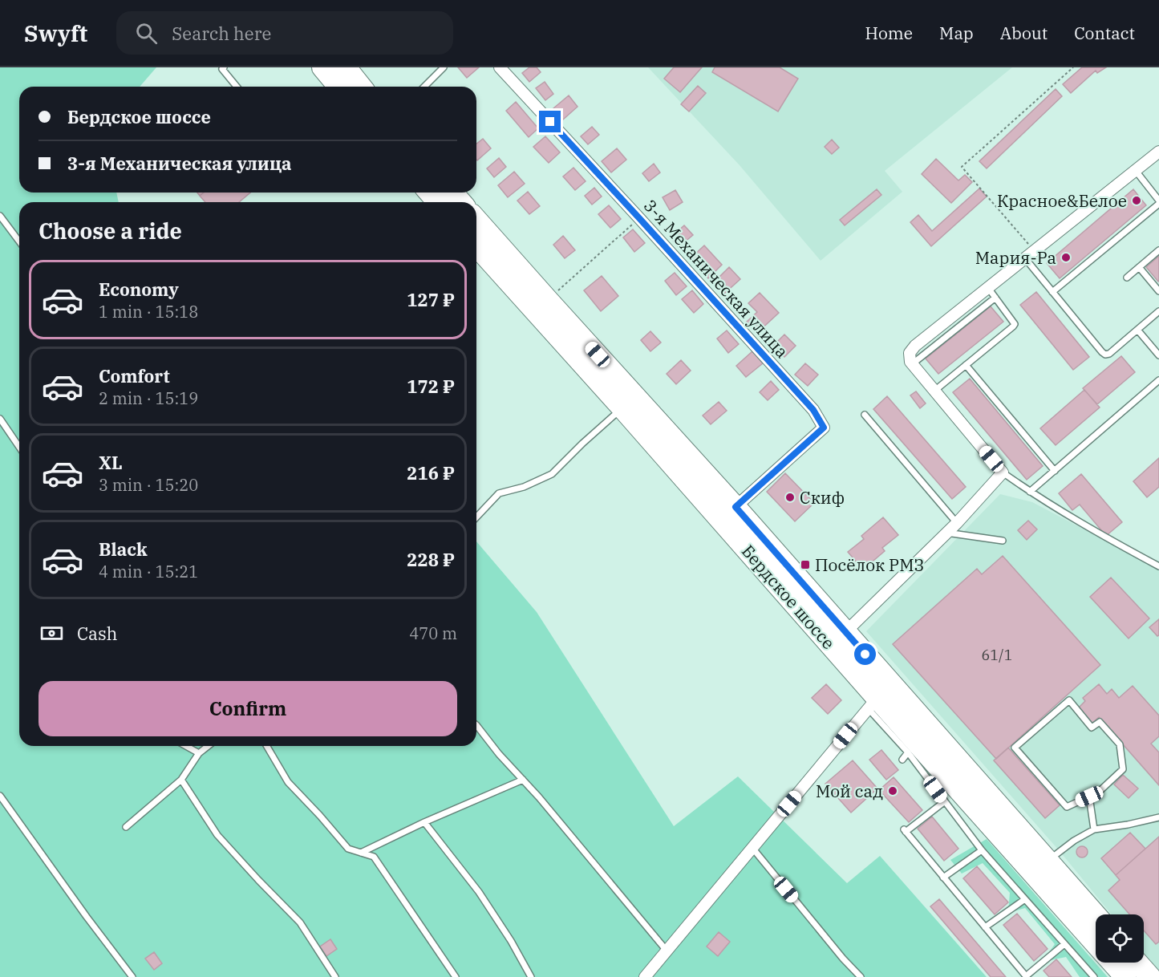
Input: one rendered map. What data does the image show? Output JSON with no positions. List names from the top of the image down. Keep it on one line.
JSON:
{"streets":{"highway":["Бердское шоссе"],"street":["3-я Механическая улица"]},"crossings":[["3-я Механическая улица","Бердское шоссе"]],"places":{"other":["Красное&Белое","Мария-Ра","Скиф","Мой сад"],"transit":["Посёлок РМЗ"]},"house_numbers":["61/1"],"page":{"header":"Swyft","search":"Search here","nav":["Home","Map","About","Contact"],"banner":["Бердское шоссе","3-я Механическая улица"],"heading":"Choose a ride","list":[{"name":"Economy","note":"1 min · 15:18","value":"127 ₽"},{"name":"Comfort","note":"2 min · 15:19","value":"172 ₽"},{"name":"XL","note":"3 min · 15:20","value":"216 ₽"},{"name":"Black","note":"4 min · 15:21","value":"228 ₽"}],"pay":["Cash","470 m"],"buttons":"Confirm"}}
